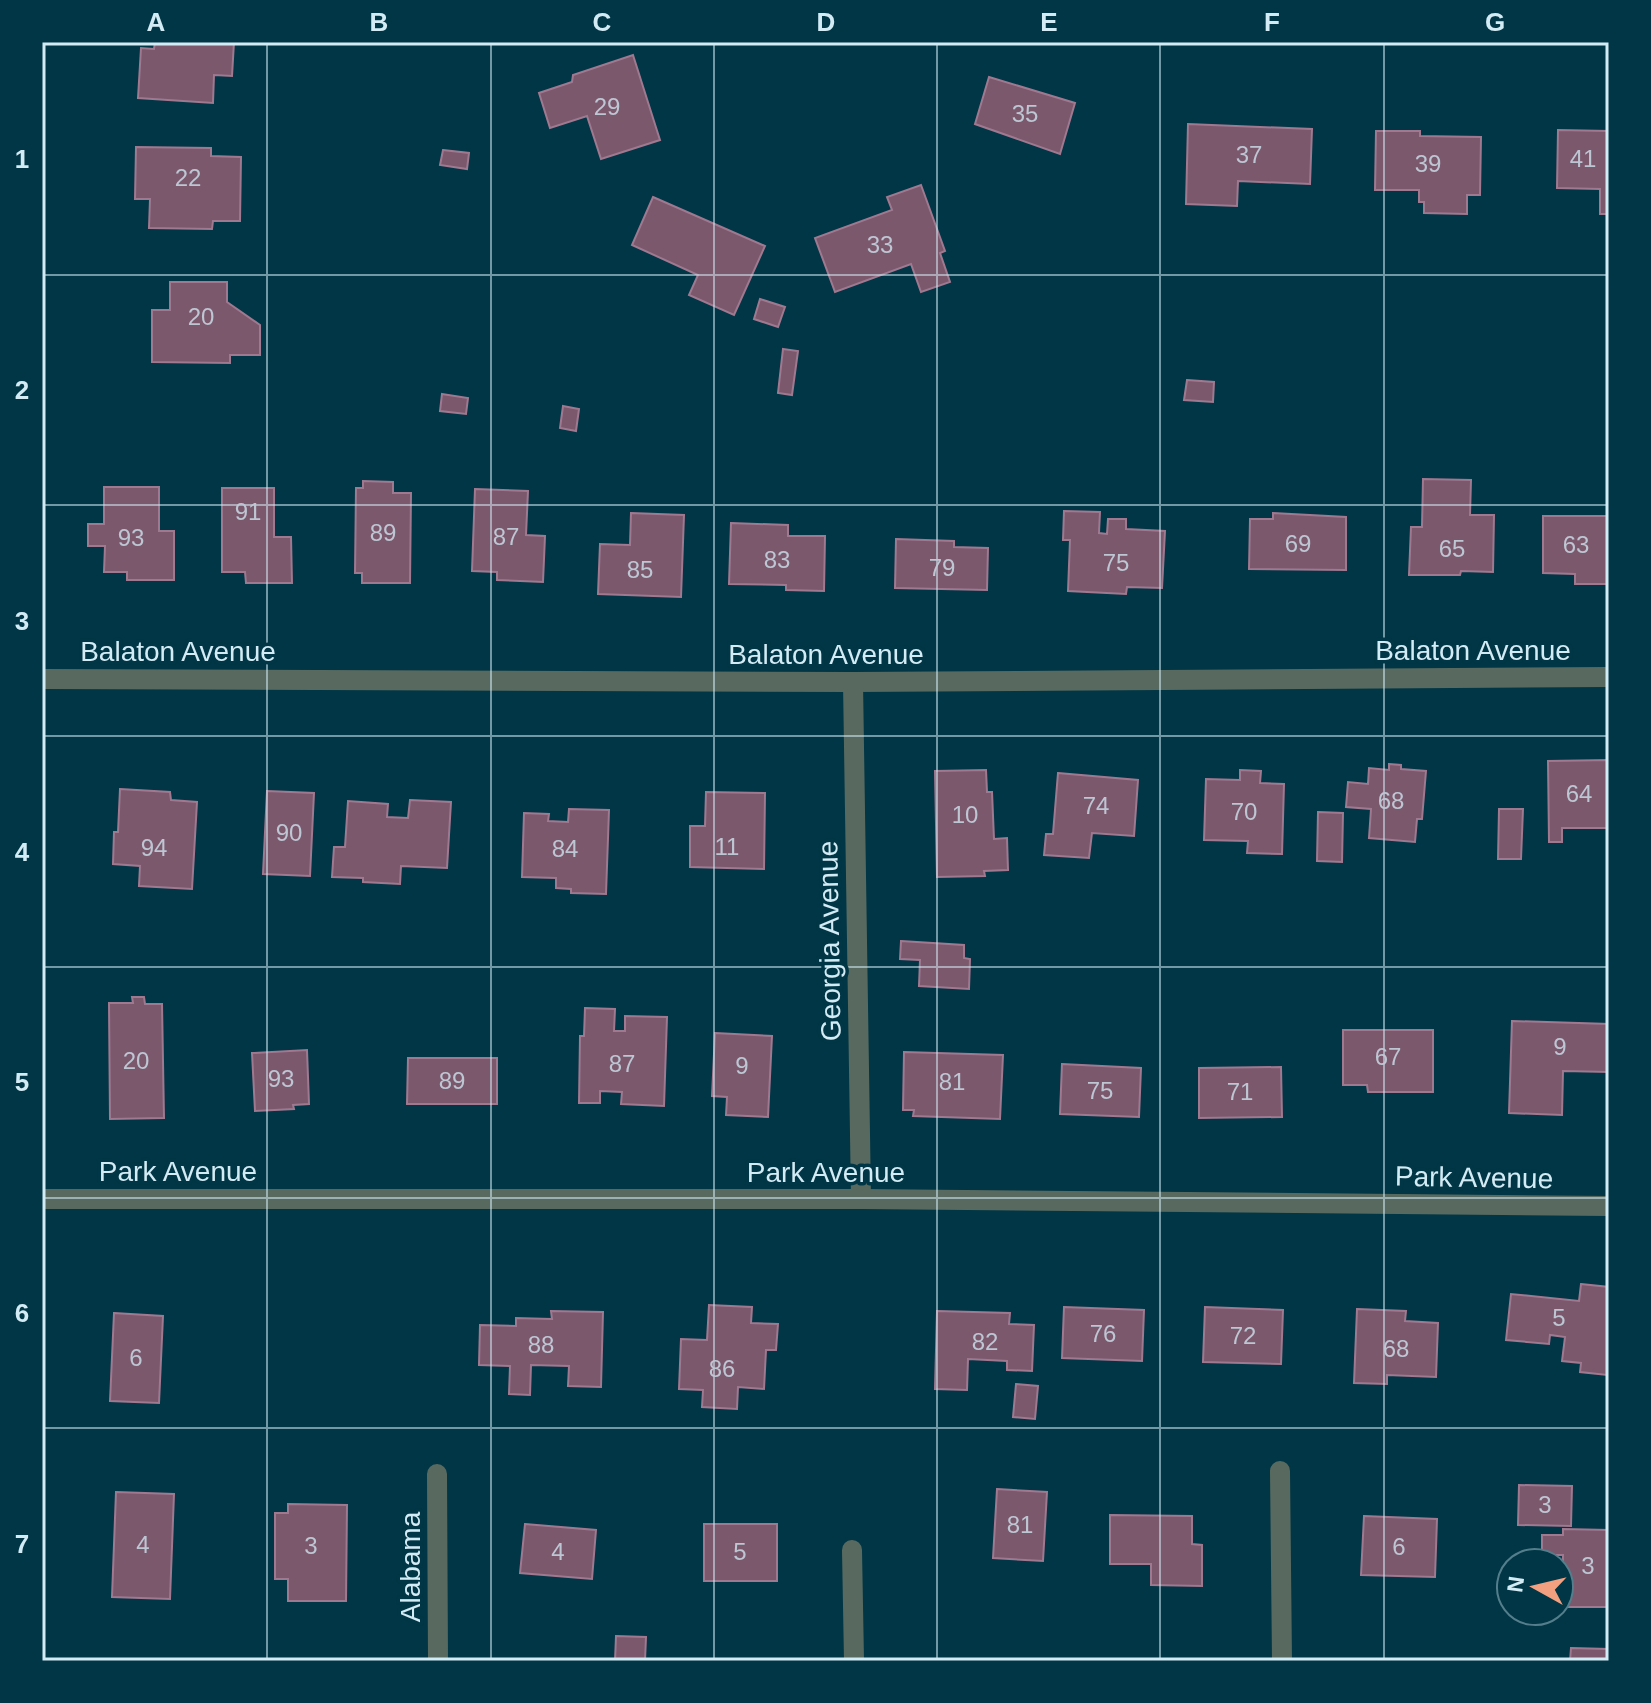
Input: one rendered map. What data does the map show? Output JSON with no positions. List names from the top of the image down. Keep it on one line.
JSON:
{"streets":{"street":["Balaton Avenue","Georgia Avenue","Park Avenue","Alabama"]},"crossings":[["Balaton Avenue","Georgia Avenue"],["Georgia Avenue","Park Avenue"]],"house_numbers":["29","35","37","41","39","22","33","20","91","89","87","93","69","63","65","83","75","79","85","64","68","74","70","10","90","11","94","84","9","67","20","87","9","93","89","81","75","71","5","76","72","82","88","68","6","86","3","81","4","3","6","4","5","3"],"north":"left","grid":{"columns":["A","B","C","D","E","F","G"],"rows":["1","2","3","4","5","6","7"]}}
